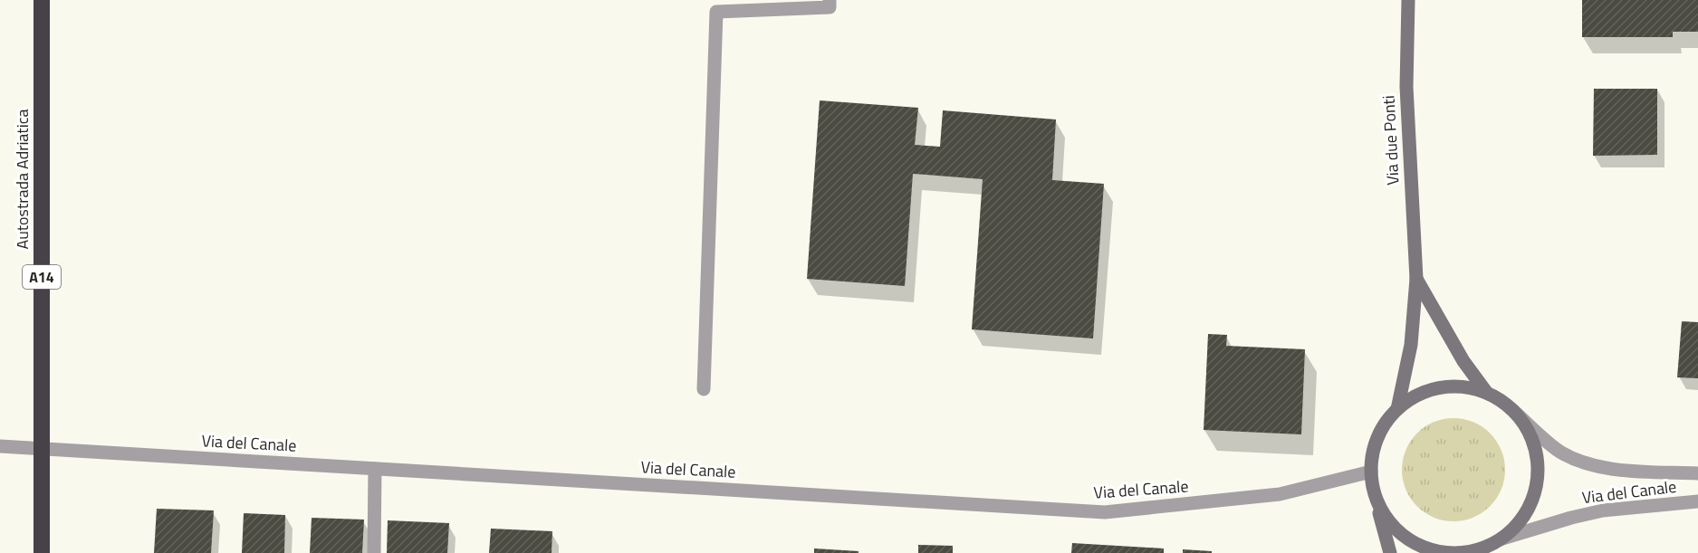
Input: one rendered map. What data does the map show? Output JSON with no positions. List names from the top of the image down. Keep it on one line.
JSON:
{"streets":{"highway":["Autostrada Adriatica","A14"],"street":["Via due Ponti","Via del Canale"]},"crossings":[["Via due Ponti","Via del Canale"]]}
